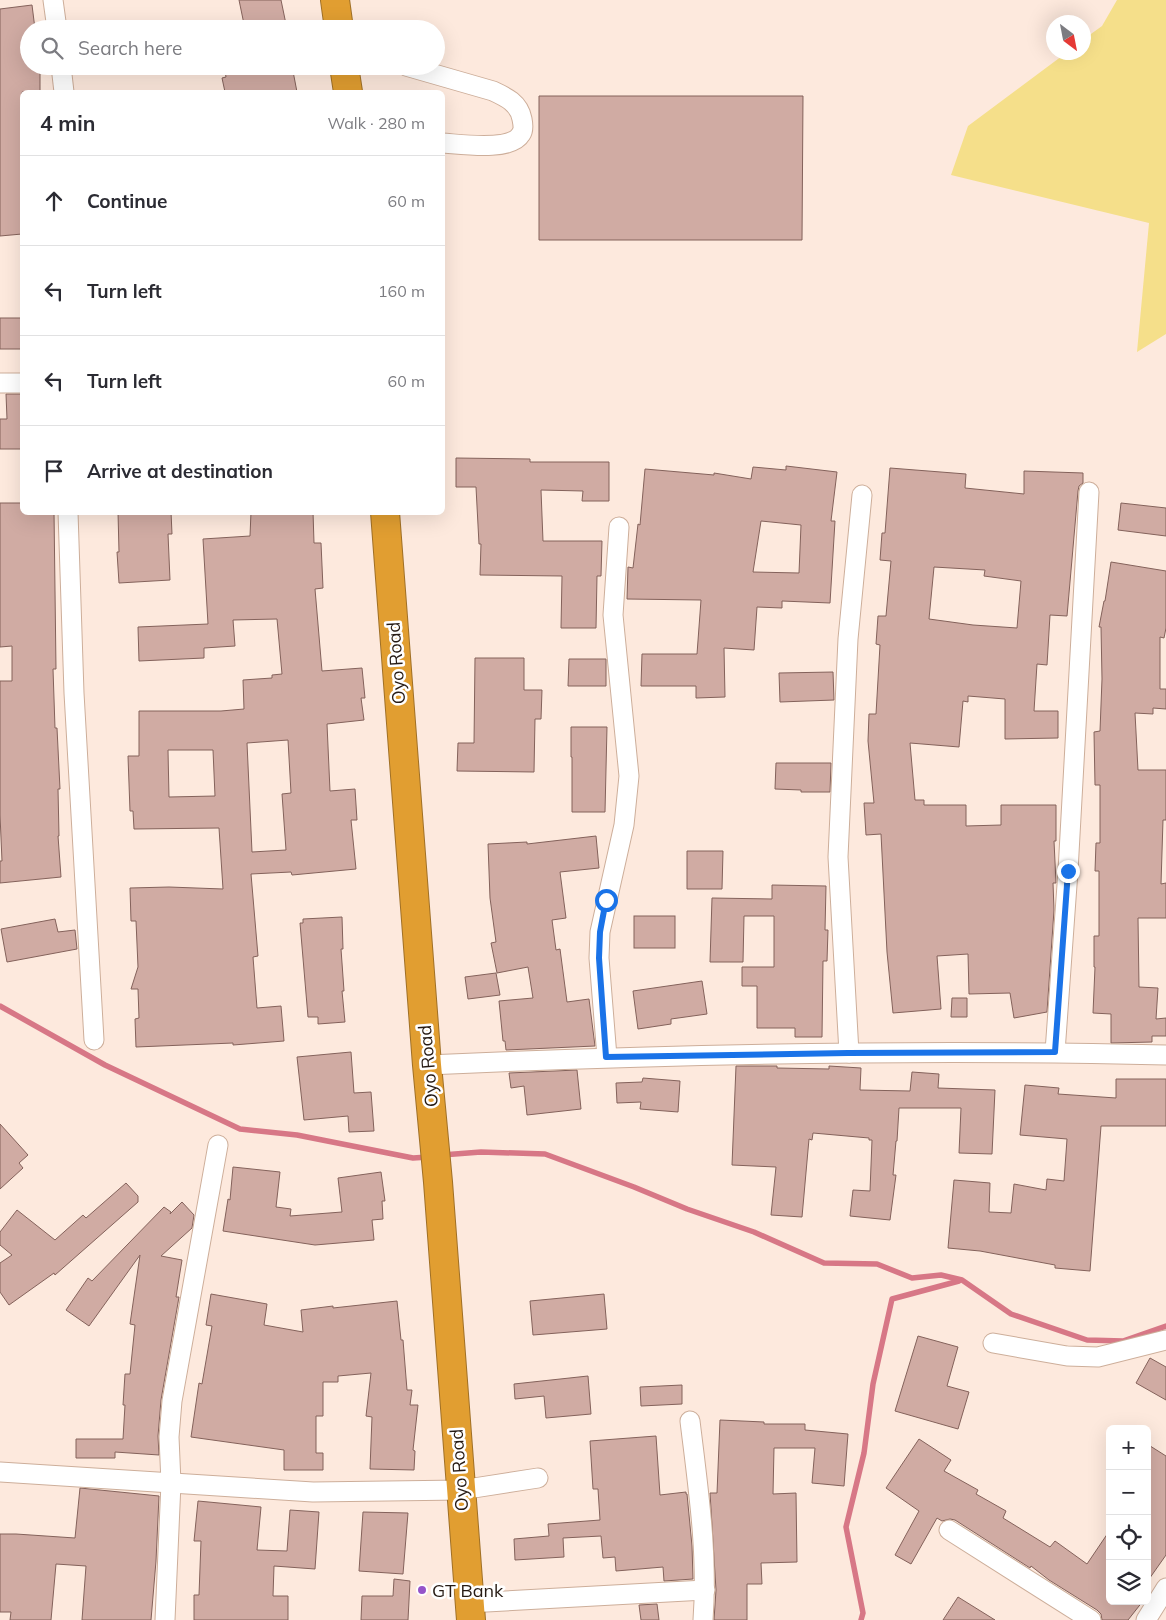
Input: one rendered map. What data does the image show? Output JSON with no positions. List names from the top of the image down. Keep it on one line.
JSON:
{"streets":{"highway":["Oyo Road"]},"places":["GT Bank"],"north":"bottom right","page":{"search":"Search here","heading":["4 min","Walk · 280 m"],"list":[["Continue","60 m"],["Turn left","160 m"],["Turn left","60 m"],"Arrive at destination"],"map_buttons":["+","−"]}}
